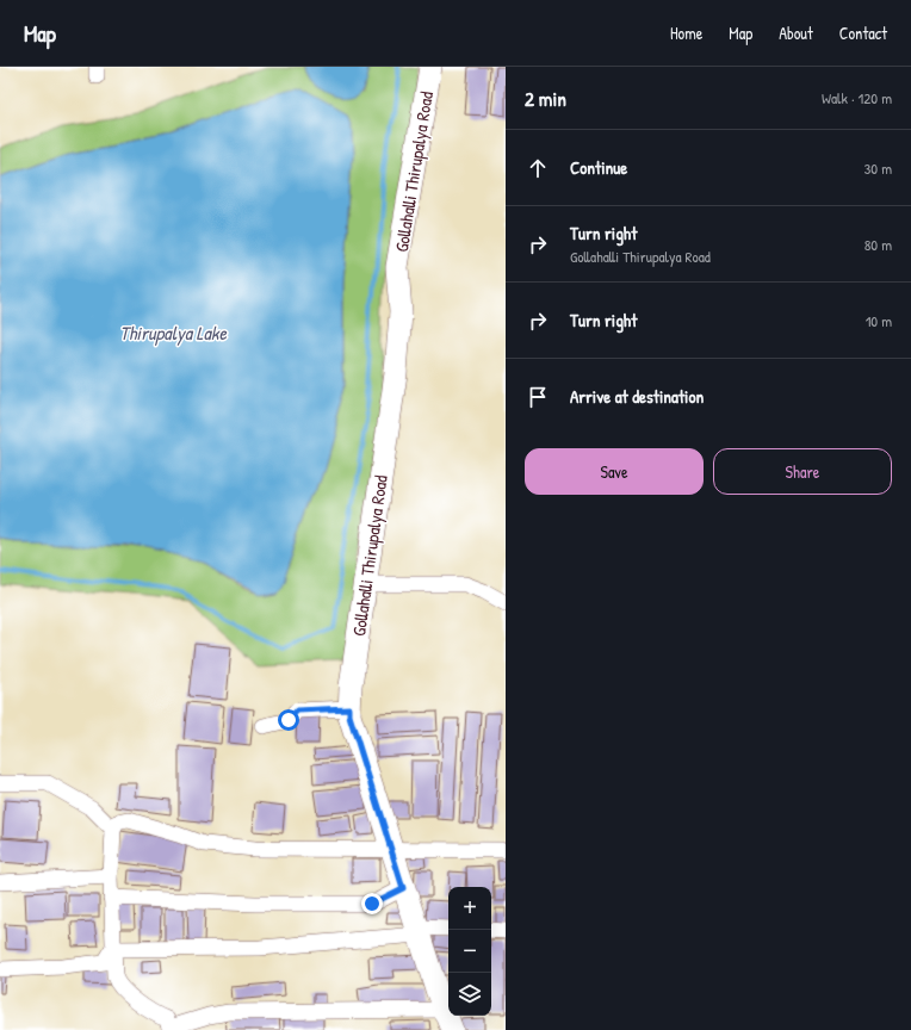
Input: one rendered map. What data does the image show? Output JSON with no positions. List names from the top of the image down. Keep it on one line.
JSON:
{"streets":{"street":["Gollahalli Thirupalya Road"]},"water":["Thirupalya Lake"],"page":{"header":"Map","nav":["Home","Map","About","Contact"],"heading":["2 min","Walk · 120 m"],"list":[["Continue","30 m"],["Turn right","Gollahalli Thirupalya Road","80 m"],["Turn right","10 m"],"Arrive at destination"],"buttons":["Save","Share"],"map_buttons":["+","−"]}}
